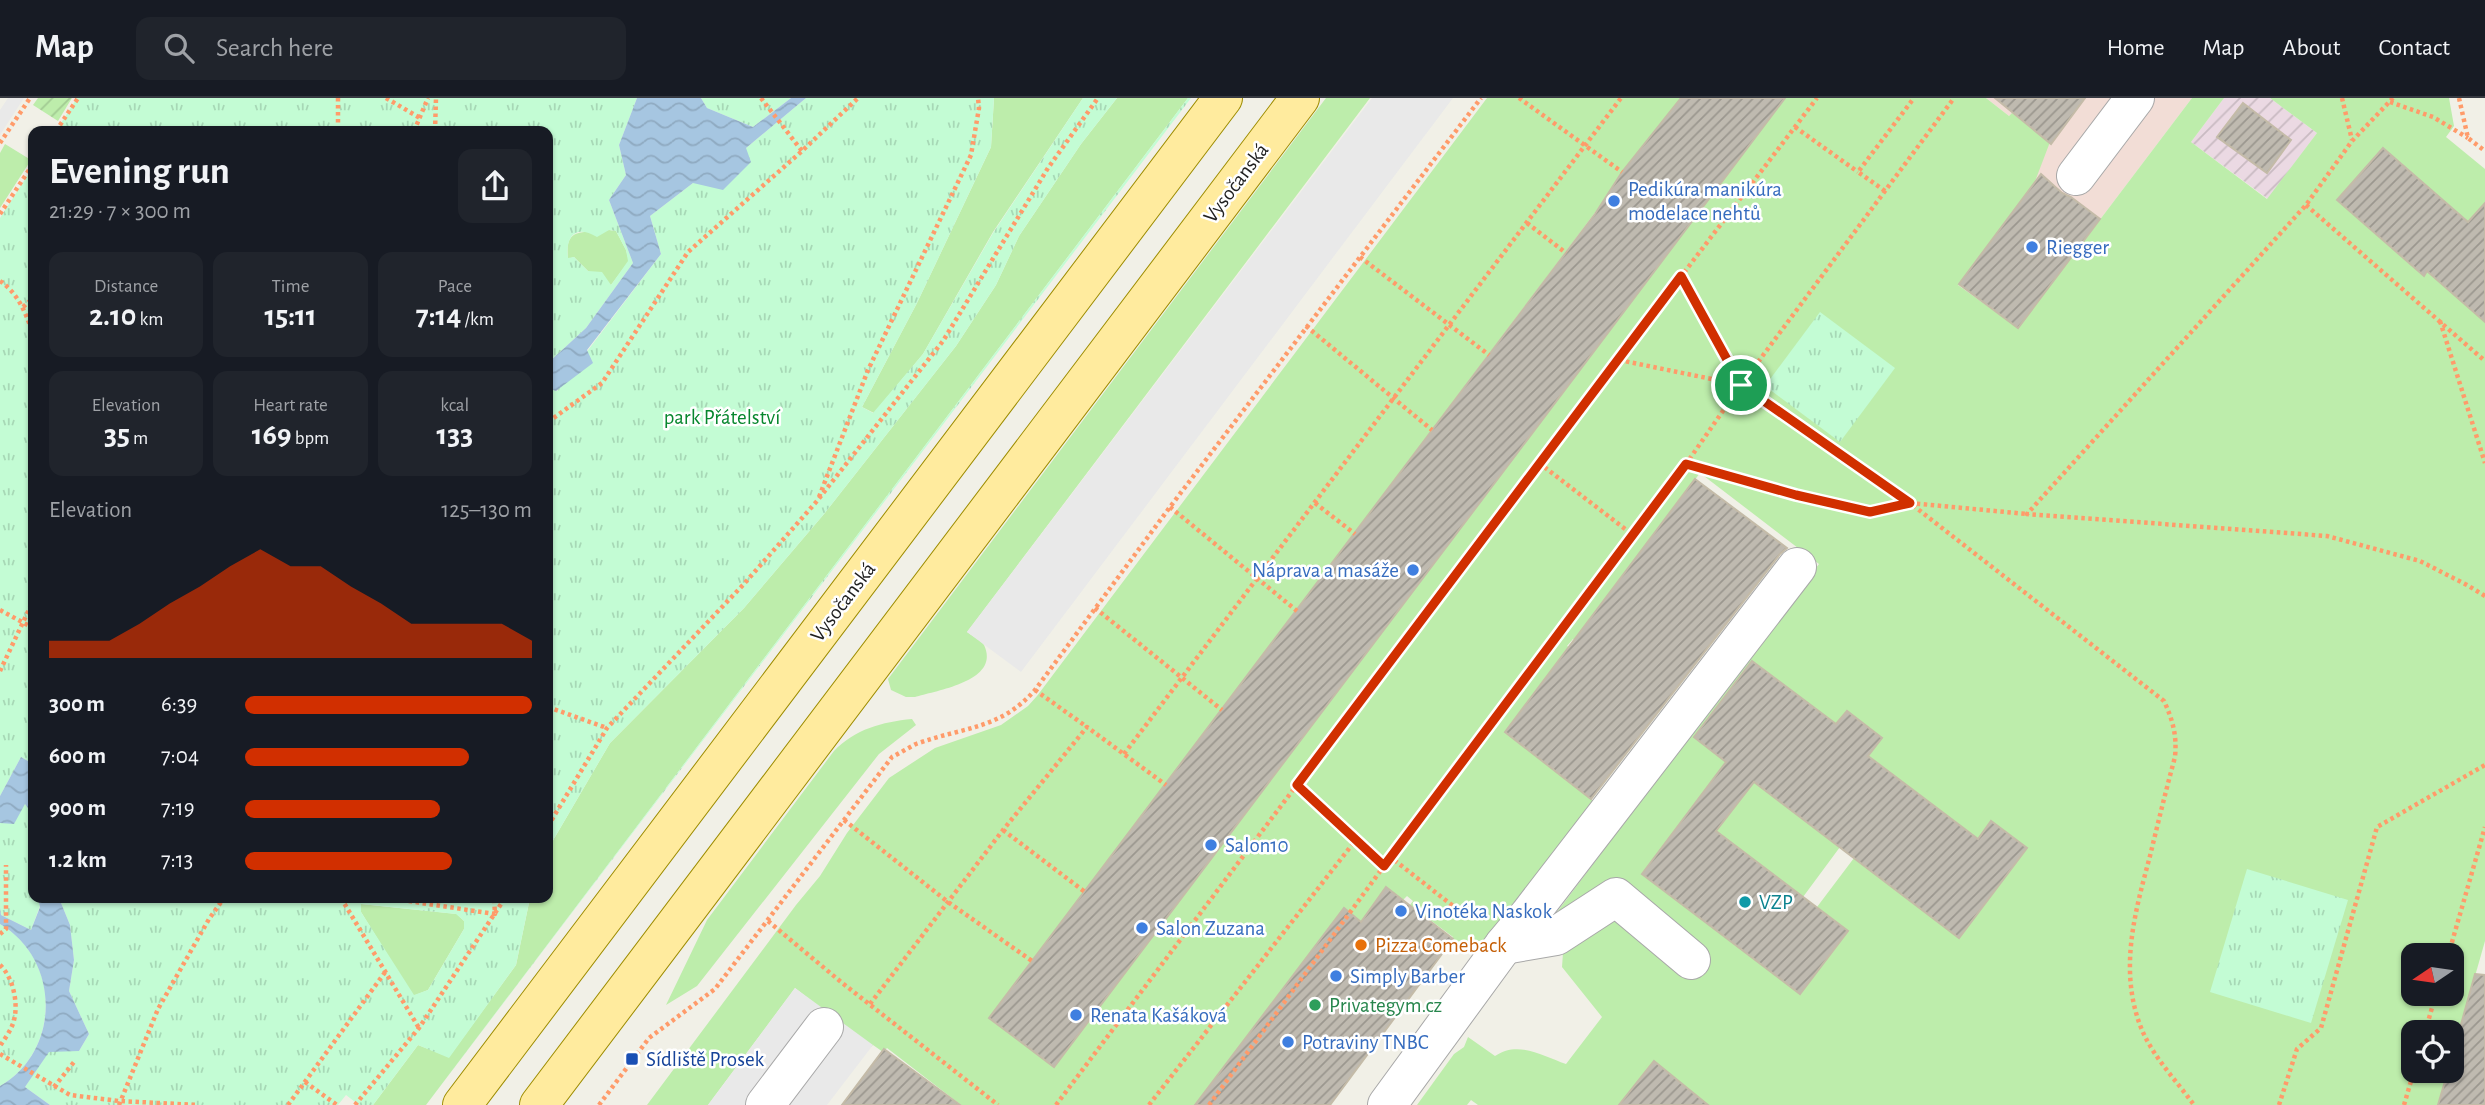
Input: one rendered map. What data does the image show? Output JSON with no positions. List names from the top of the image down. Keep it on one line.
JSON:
{"streets":{"main road":["Vysočanská"]},"parks":["park Přátelství"],"places":{"other":["Pedikúra manikúra modelace nehtů","Riegger","Náprava a masáže","Salon10","VZP","Vinotéka Naskok","Salon Zuzana","Pizza Comeback","Simply Barber","Privategym.cz","Renata Kašáková","Potraviny TNBC"],"transit":["Sídliště Prosek"]},"north":"left","page":{"header":"Map","search":"Search here","nav":["Home","Map","About","Contact"],"heading":["Evening run","21:29 · 7 × 300 m"],"stats":[["Distance","2.10 km"],["Time","15:11"],["Pace","7:14 /km"],["Elevation","35 m"],["Heart rate","169 bpm"],["kcal","133"]],"chart":["Elevation","125–130 m"],"list":[{"name":"300 m","note":"6:39"},{"name":"600 m","note":"7:04"},{"name":"900 m","note":"7:19"},{"name":"1.2 km","note":"7:13"}]}}
